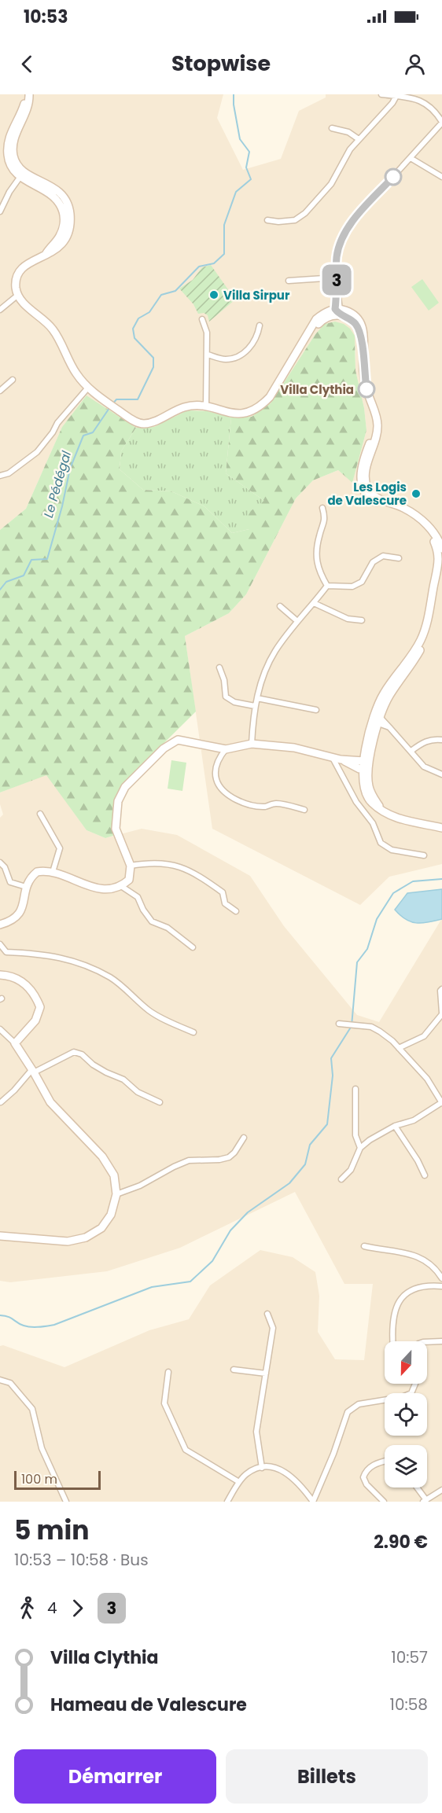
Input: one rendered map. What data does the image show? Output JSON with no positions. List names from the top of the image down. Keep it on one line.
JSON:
{"water":["Le Pédégal"],"places":["Villa Sirpur","Villa Clythia","Les Logis de Valescure"],"lines":["bus line 3"],"scale_bar":"100 m","north":"bottom","page":{"status":"10:53","header":"Stopwise","on_map":"3","scale":"100 m","heading":["5 min","10:53 – 10:58 · Bus","2.90 €"],"legs":["4","3"],"list":[{"name":"Villa Clythia","value":"10:57"},{"name":"Hameau de Valescure","value":"10:58"}],"buttons":["Démarrer","Billets"]}}
